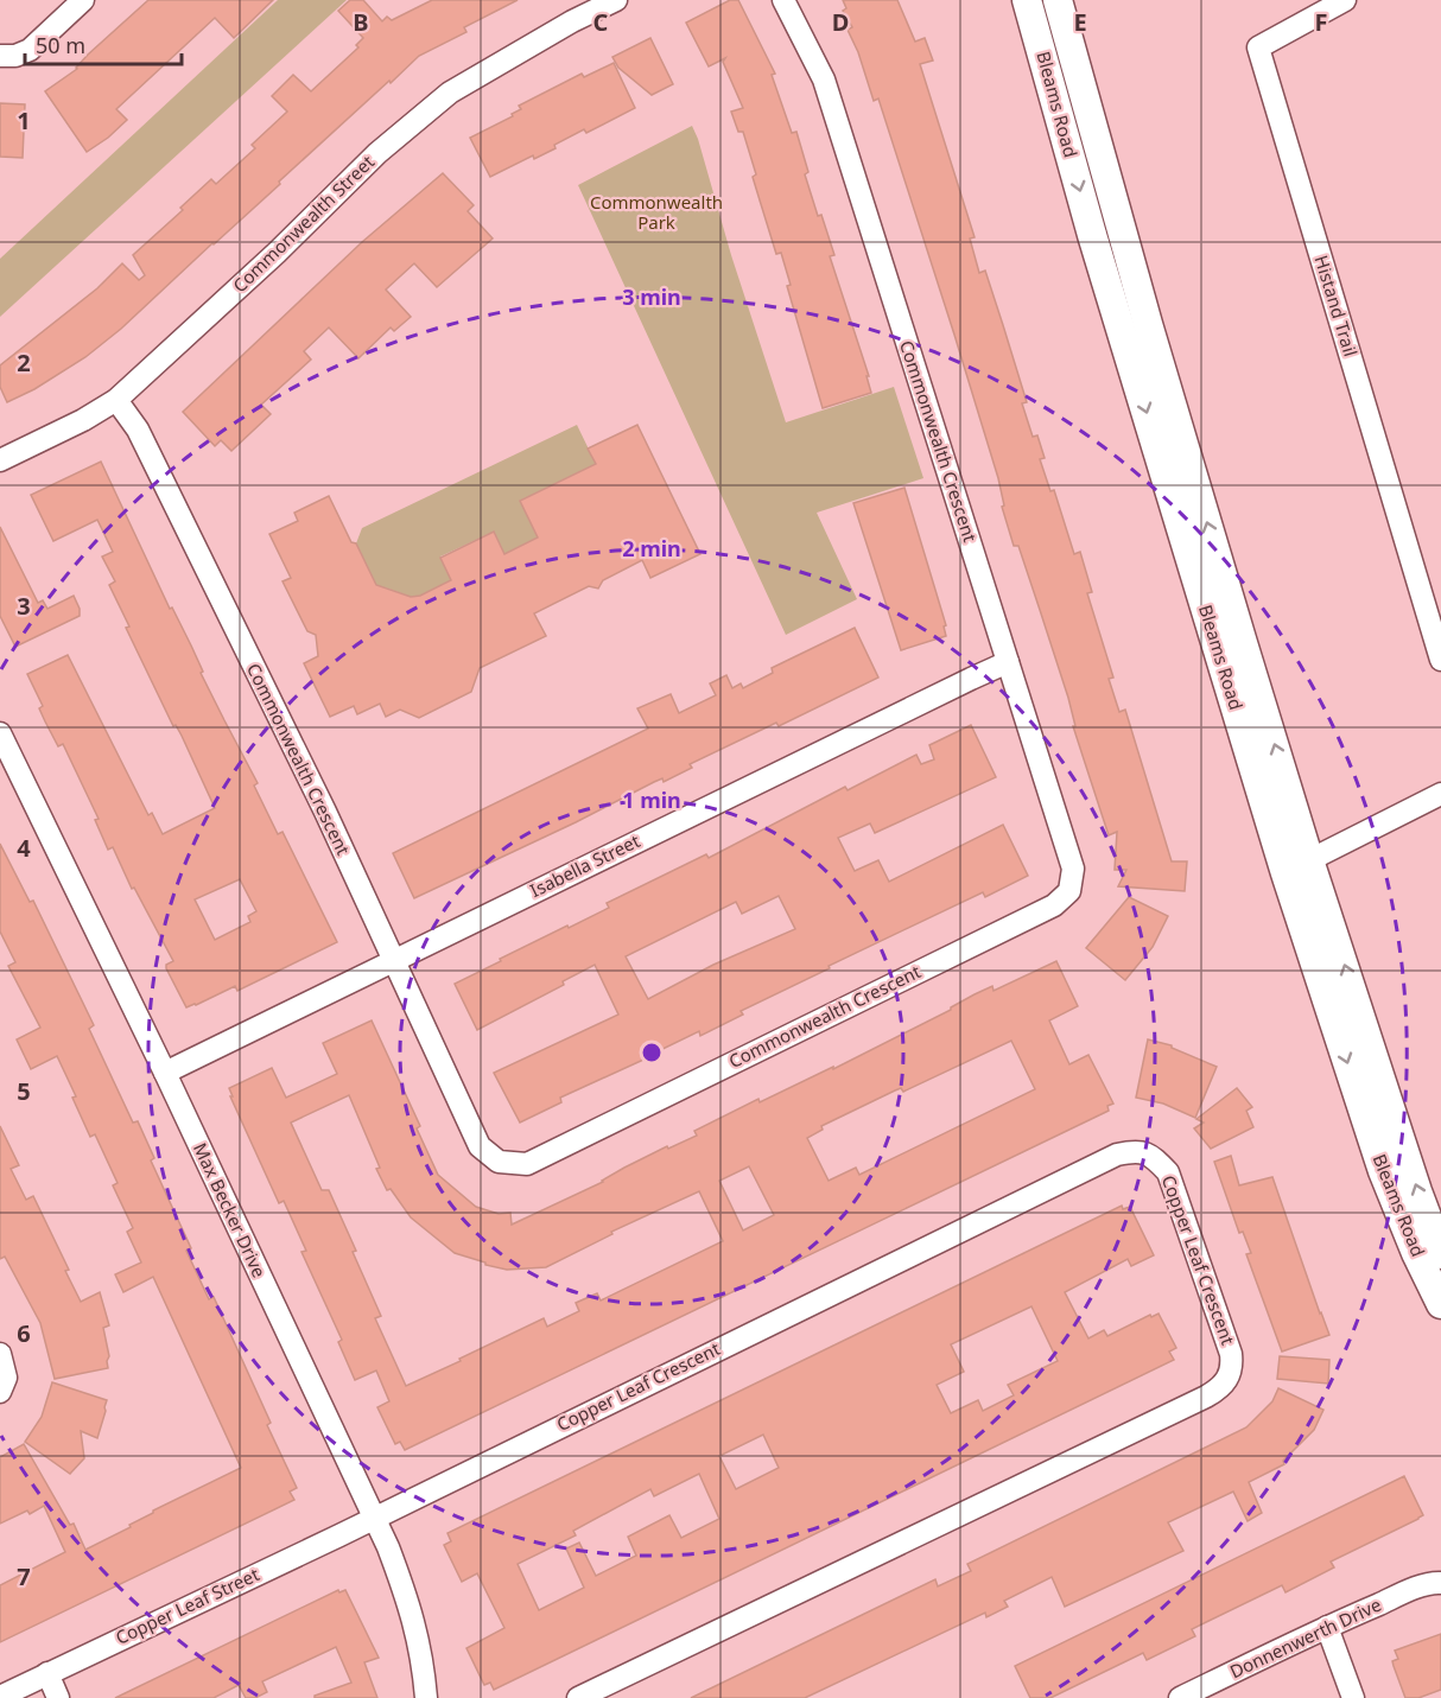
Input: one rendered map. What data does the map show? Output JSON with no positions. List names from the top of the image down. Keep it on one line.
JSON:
{"streets":{"main road":["Bleams Road"],"street":["Commonwealth Street","Histand Trail","Commonwealth Crescent","Isabella Street","Max Becker Drive","Copper Leaf Crescent","Copper Leaf Street","Donnenwerth Drive"]},"crossings":[["Commonwealth Street","Commonwealth Crescent"],["Commonwealth Crescent","Isabella Street"],["Isabella Street","Max Becker Drive"],["Max Becker Drive","Copper Leaf Crescent"],["Max Becker Drive","Copper Leaf Street"],["Copper Leaf Crescent","Copper Leaf Street"]],"parks":["Commonwealth Park"],"scale_bar":"50 m","grid":{"columns":["B","C","D","E","F"],"rows":["1","2","3","4","5","6","7"]},"rings":["3 min","2 min","1 min"]}
